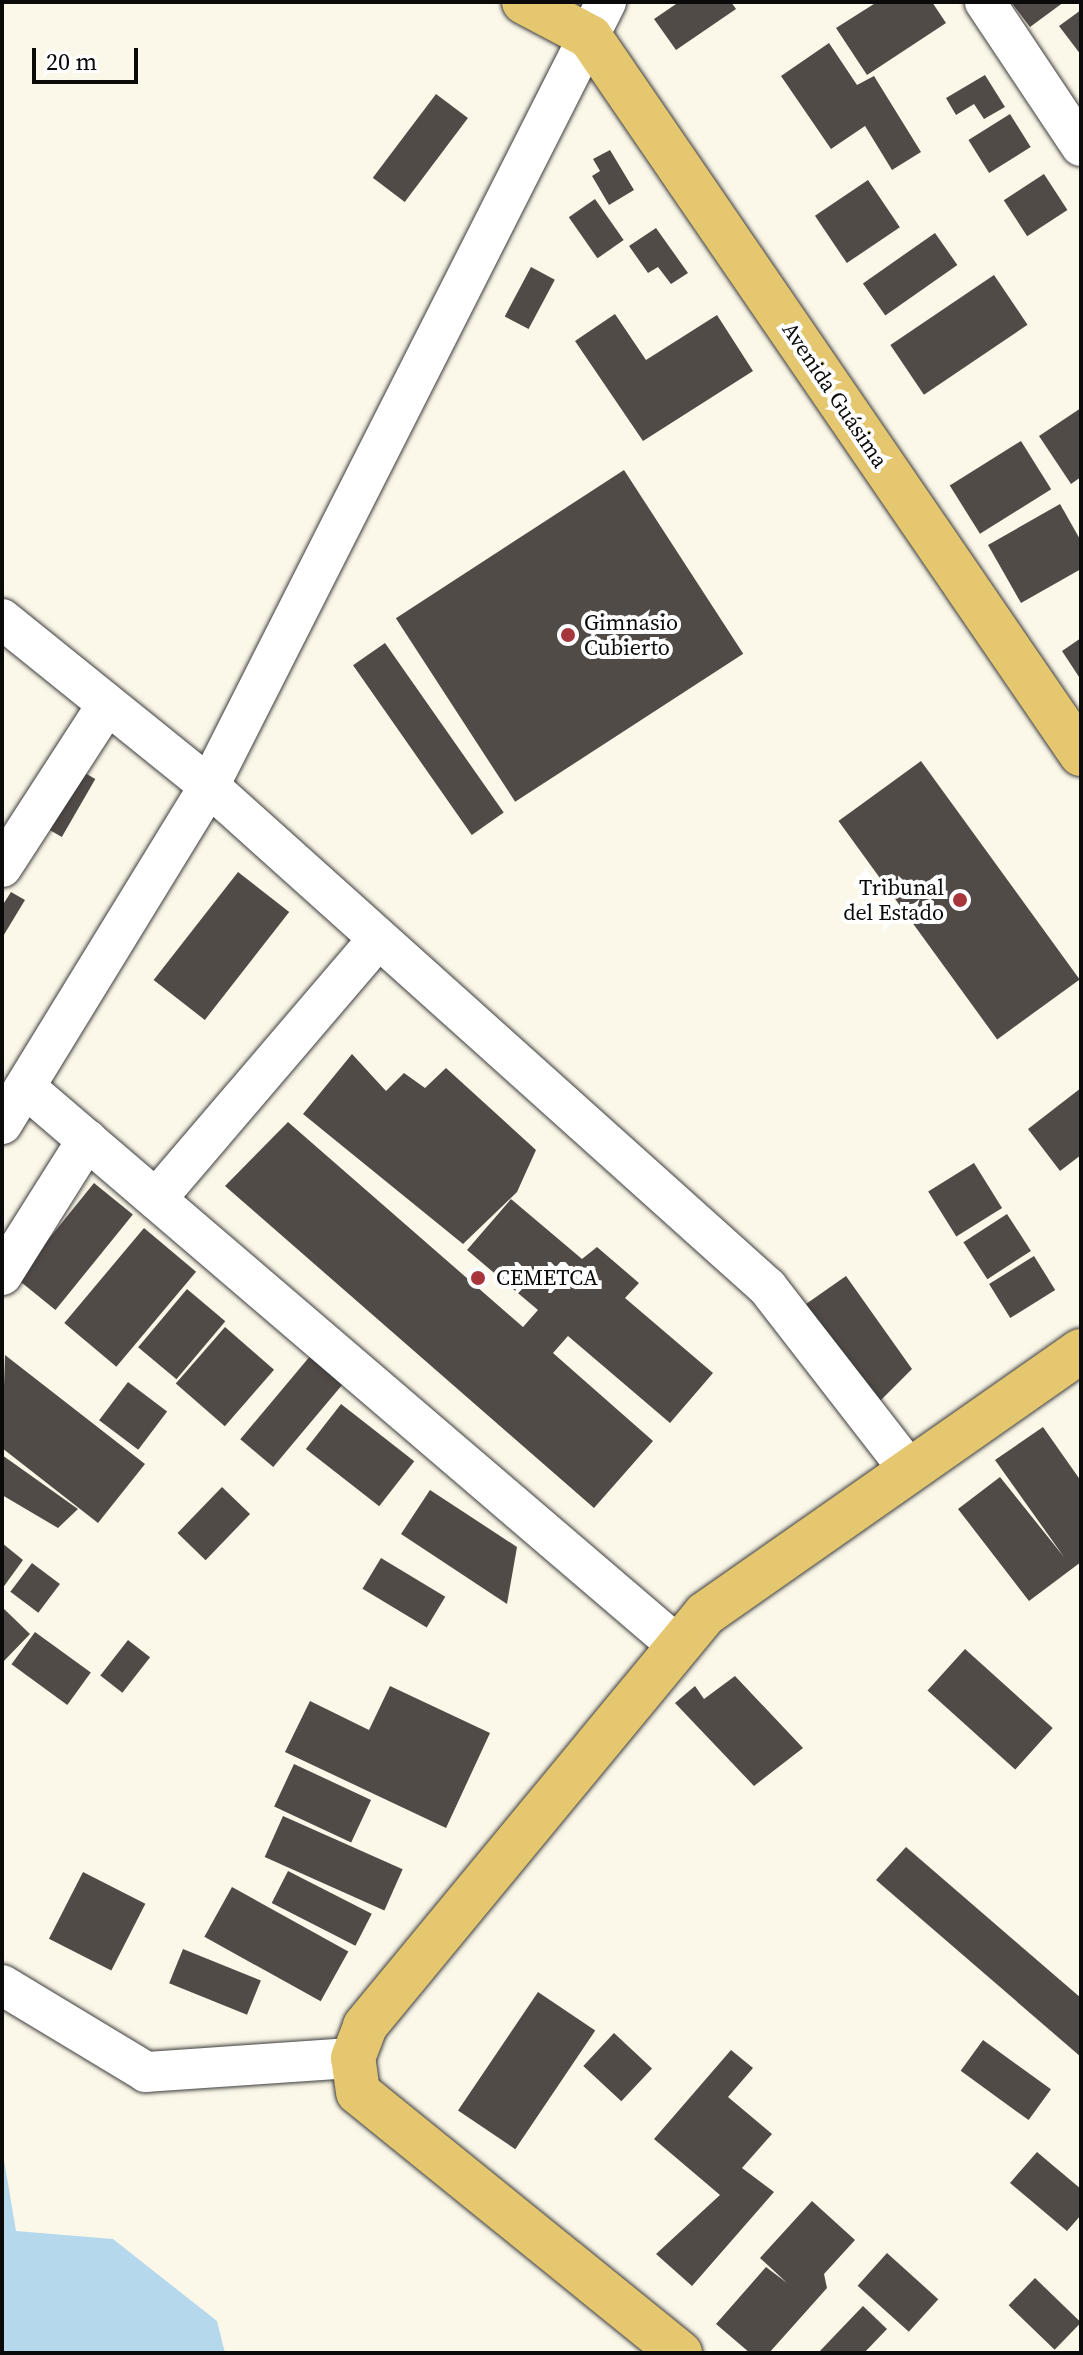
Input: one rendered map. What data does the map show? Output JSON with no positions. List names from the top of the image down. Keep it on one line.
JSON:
{"streets":{"main road":["Avenida Guásima"]},"places":["Gimnasio Cubierto","Tribunal del Estado","CEMETCA"],"scale_bar":"20 m"}
